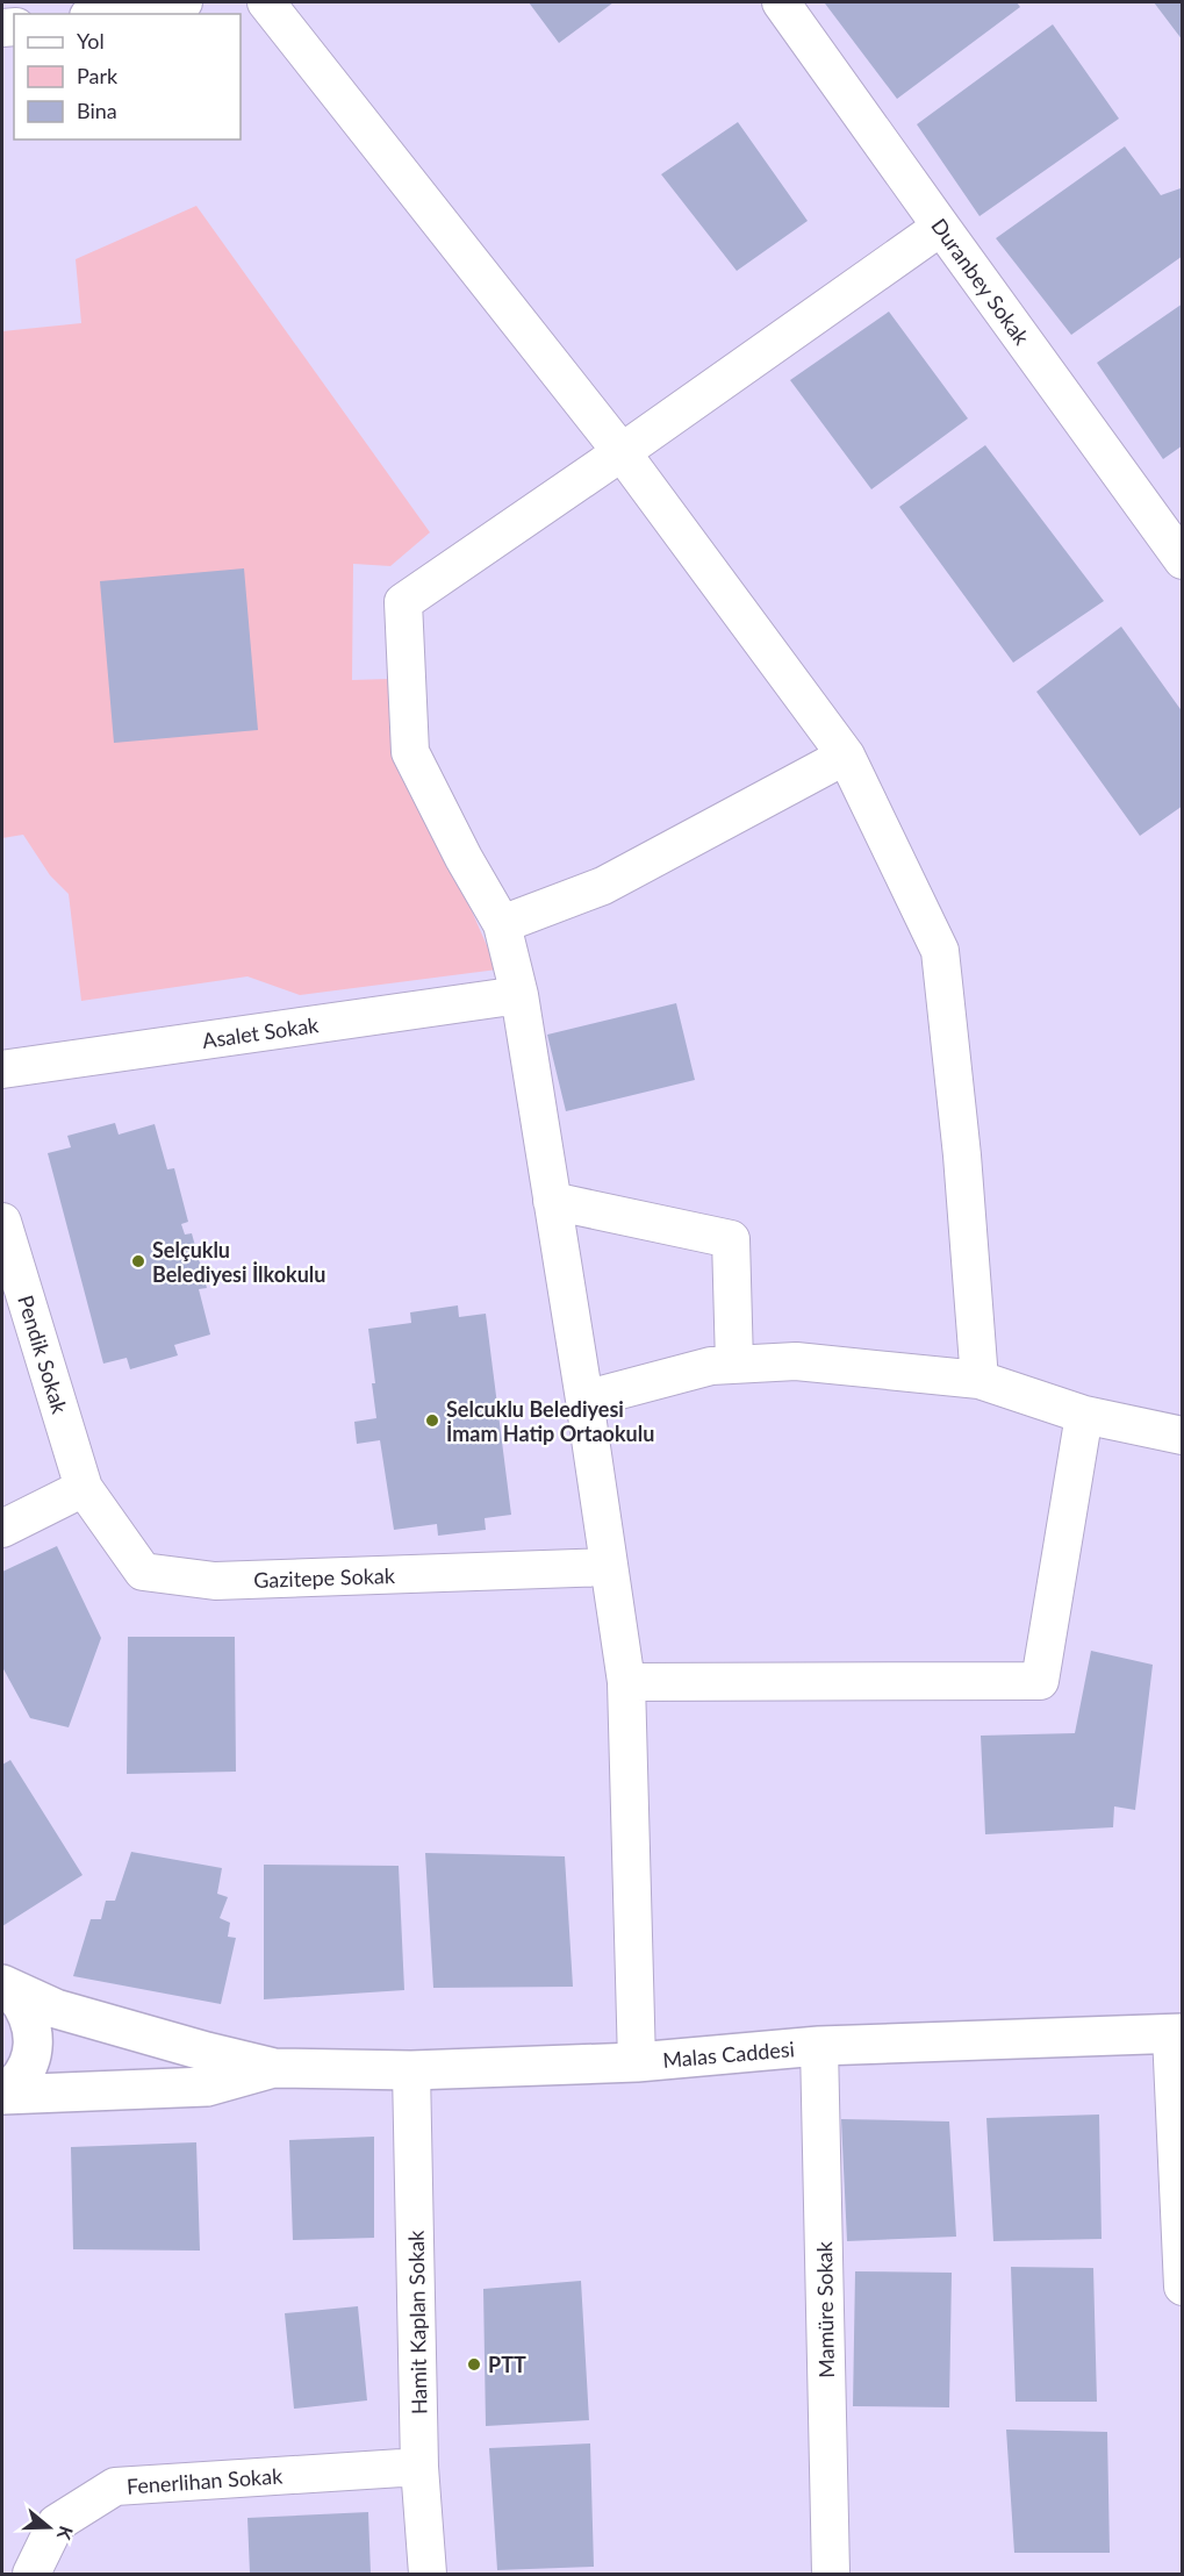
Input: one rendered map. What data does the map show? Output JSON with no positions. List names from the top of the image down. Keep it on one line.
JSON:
{"streets":{"street":["Duranbey Sokak","Asalet Sokak","Pendik Sokak","Gazitepe Sokak","Malas Caddesi","Mamüre Sokak","Hamit Kaplan Sokak","Fenerlihan Sokak"]},"crossings":[["Pendik Sokak","Gazitepe Sokak"],["Malas Caddesi","Mamüre Sokak"],["Malas Caddesi","Hamit Kaplan Sokak"],["Hamit Kaplan Sokak","Fenerlihan Sokak"]],"places":["Selçuklu Belediyesi İlkokulu","Selcuklu Belediyesi İmam Hatip Ortaokulu","PTT"],"legend":["Yol","Park","Bina"],"north":"right"}
